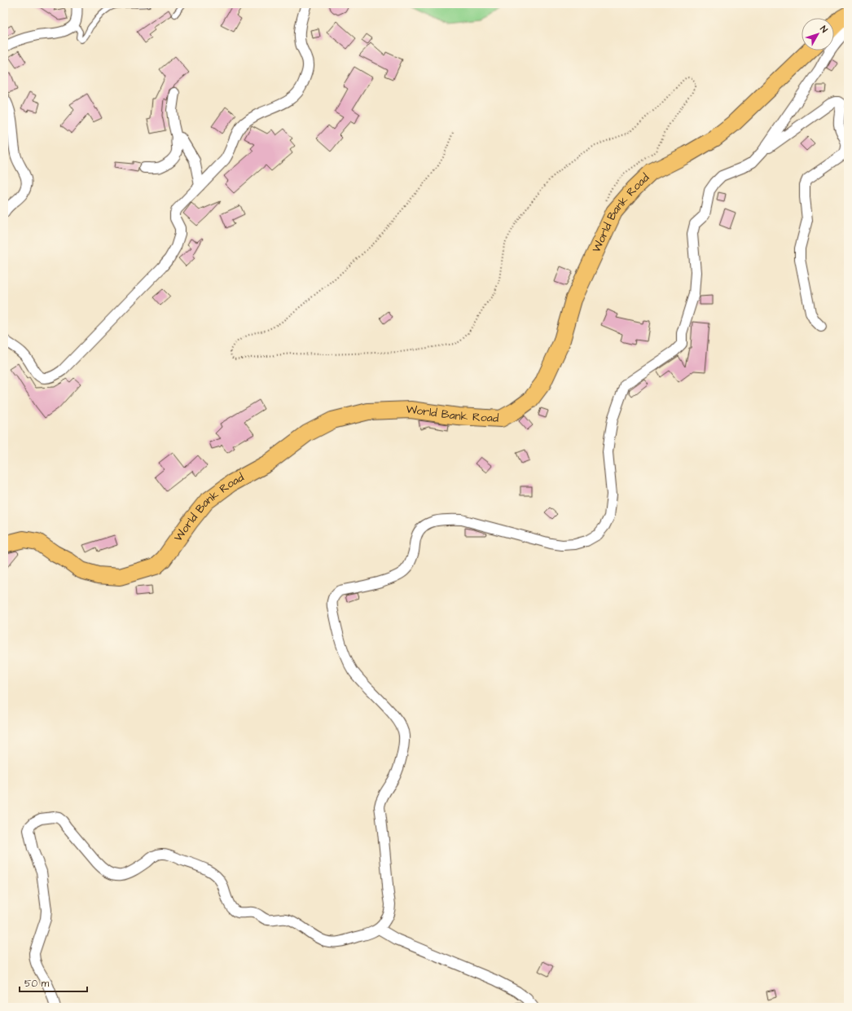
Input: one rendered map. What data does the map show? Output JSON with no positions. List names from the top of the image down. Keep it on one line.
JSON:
{"streets":{"main road":["World Bank Road"]},"scale_bar":"50 m","north":"top right"}
